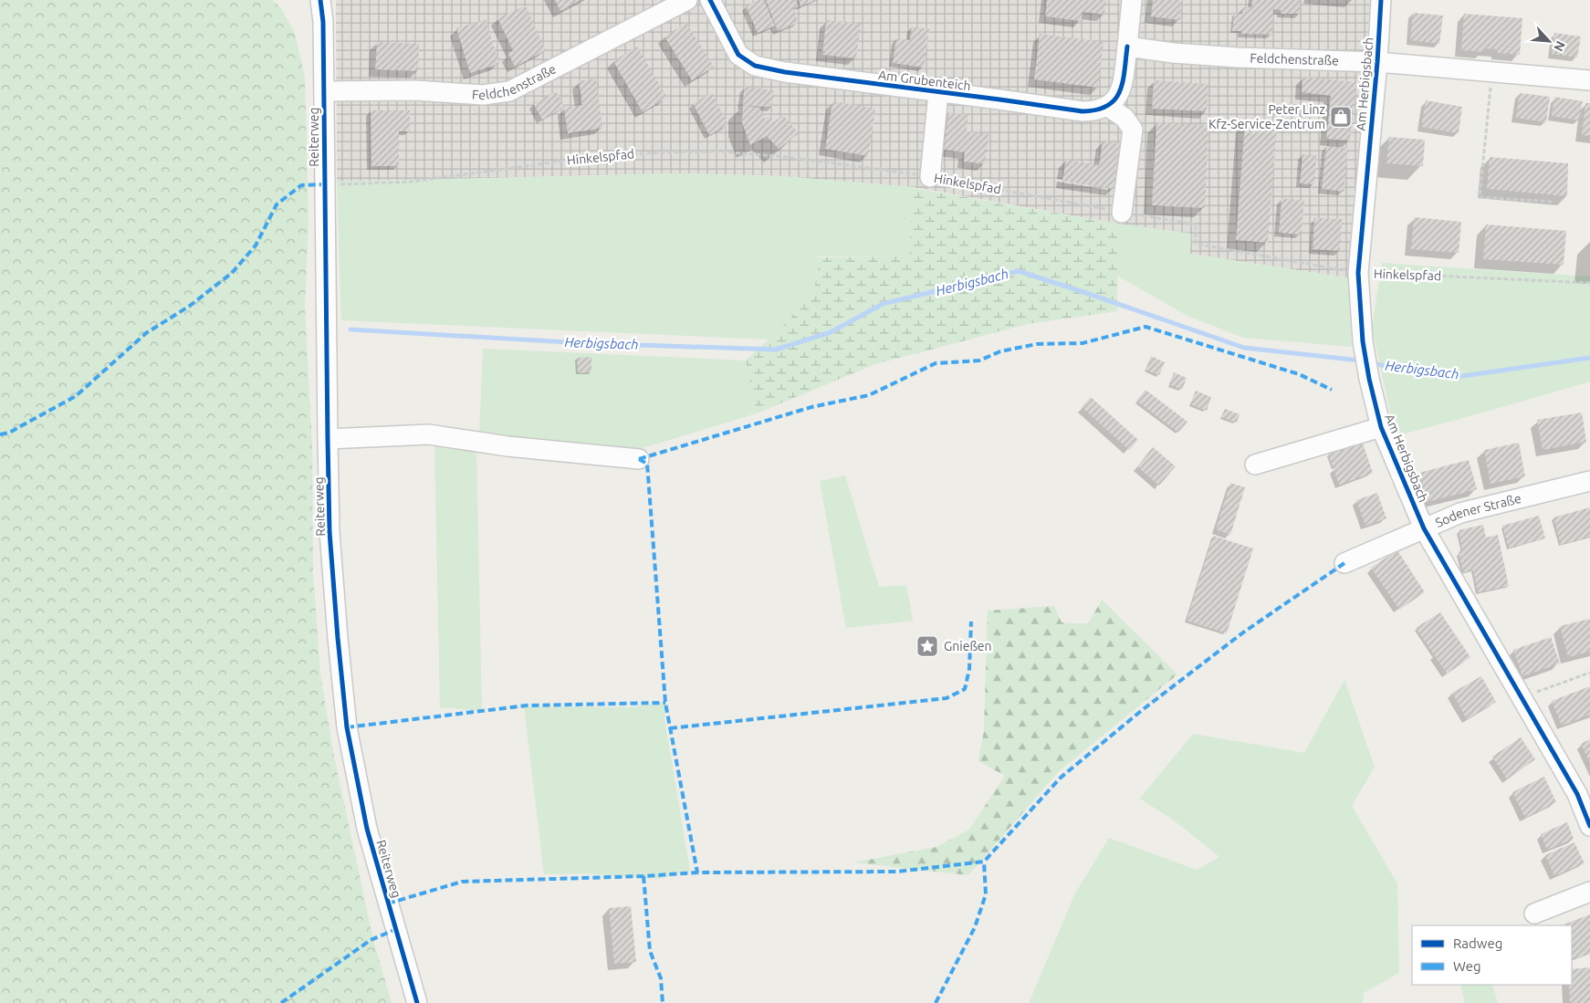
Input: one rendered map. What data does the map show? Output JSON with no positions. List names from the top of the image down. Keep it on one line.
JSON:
{"streets":{"street":["Feldchenstraße","Am Grubenteich","Am Herbigsbach","Reiterweg","Sodener Straße"],"path":["Hinkelspfad"]},"crossings":[["Feldchenstraße","Am Herbigsbach"],["Feldchenstraße","Reiterweg"],["Am Herbigsbach","Hinkelspfad"],["Am Herbigsbach","Sodener Straße"],["Reiterweg","Hinkelspfad"]],"water":["Herbigsbach"],"places":{"shop":["Peter Linz Kfz-Service-Zentrum"],"place":["Gnießen"]},"legend":["Radweg","Weg"],"north":"bottom right"}
